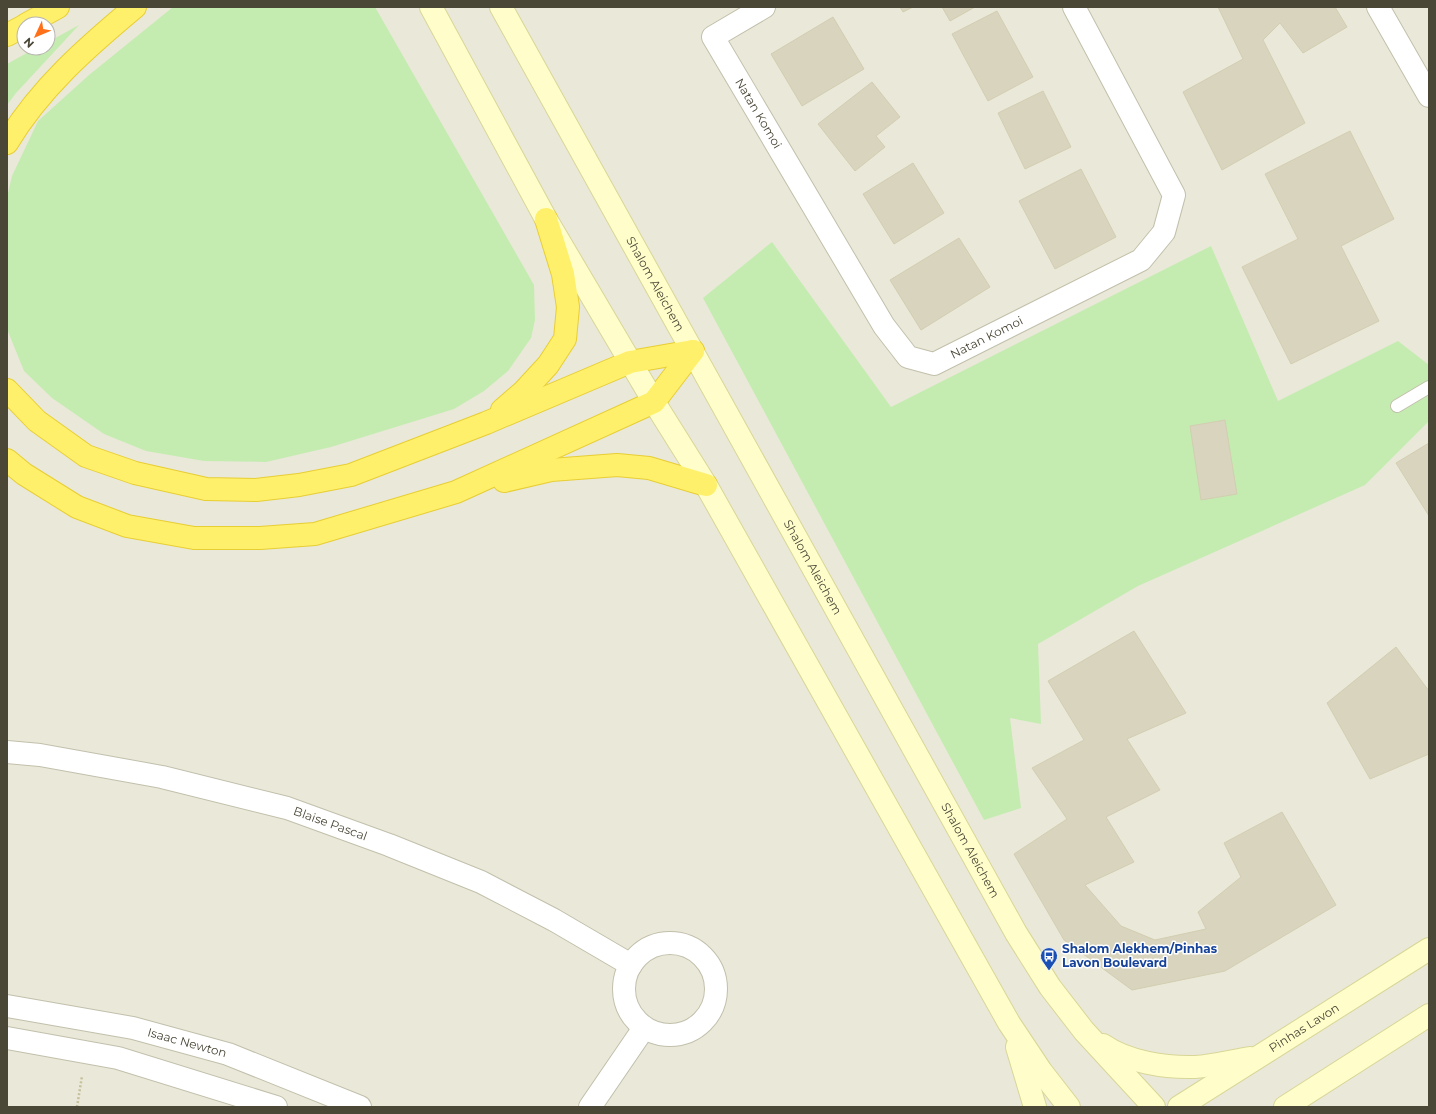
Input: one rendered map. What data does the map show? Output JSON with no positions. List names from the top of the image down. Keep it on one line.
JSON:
{"streets":{"main road":["Shalom Aleichem","Pinhas Lavon"],"street":["Natan Komoi","Blaise Pascal","Isaac Newton"]},"places":{"bus stop":["Shalom Alekhem/Pinhas Lavon Boulevard"]},"north":"bottom left"}
